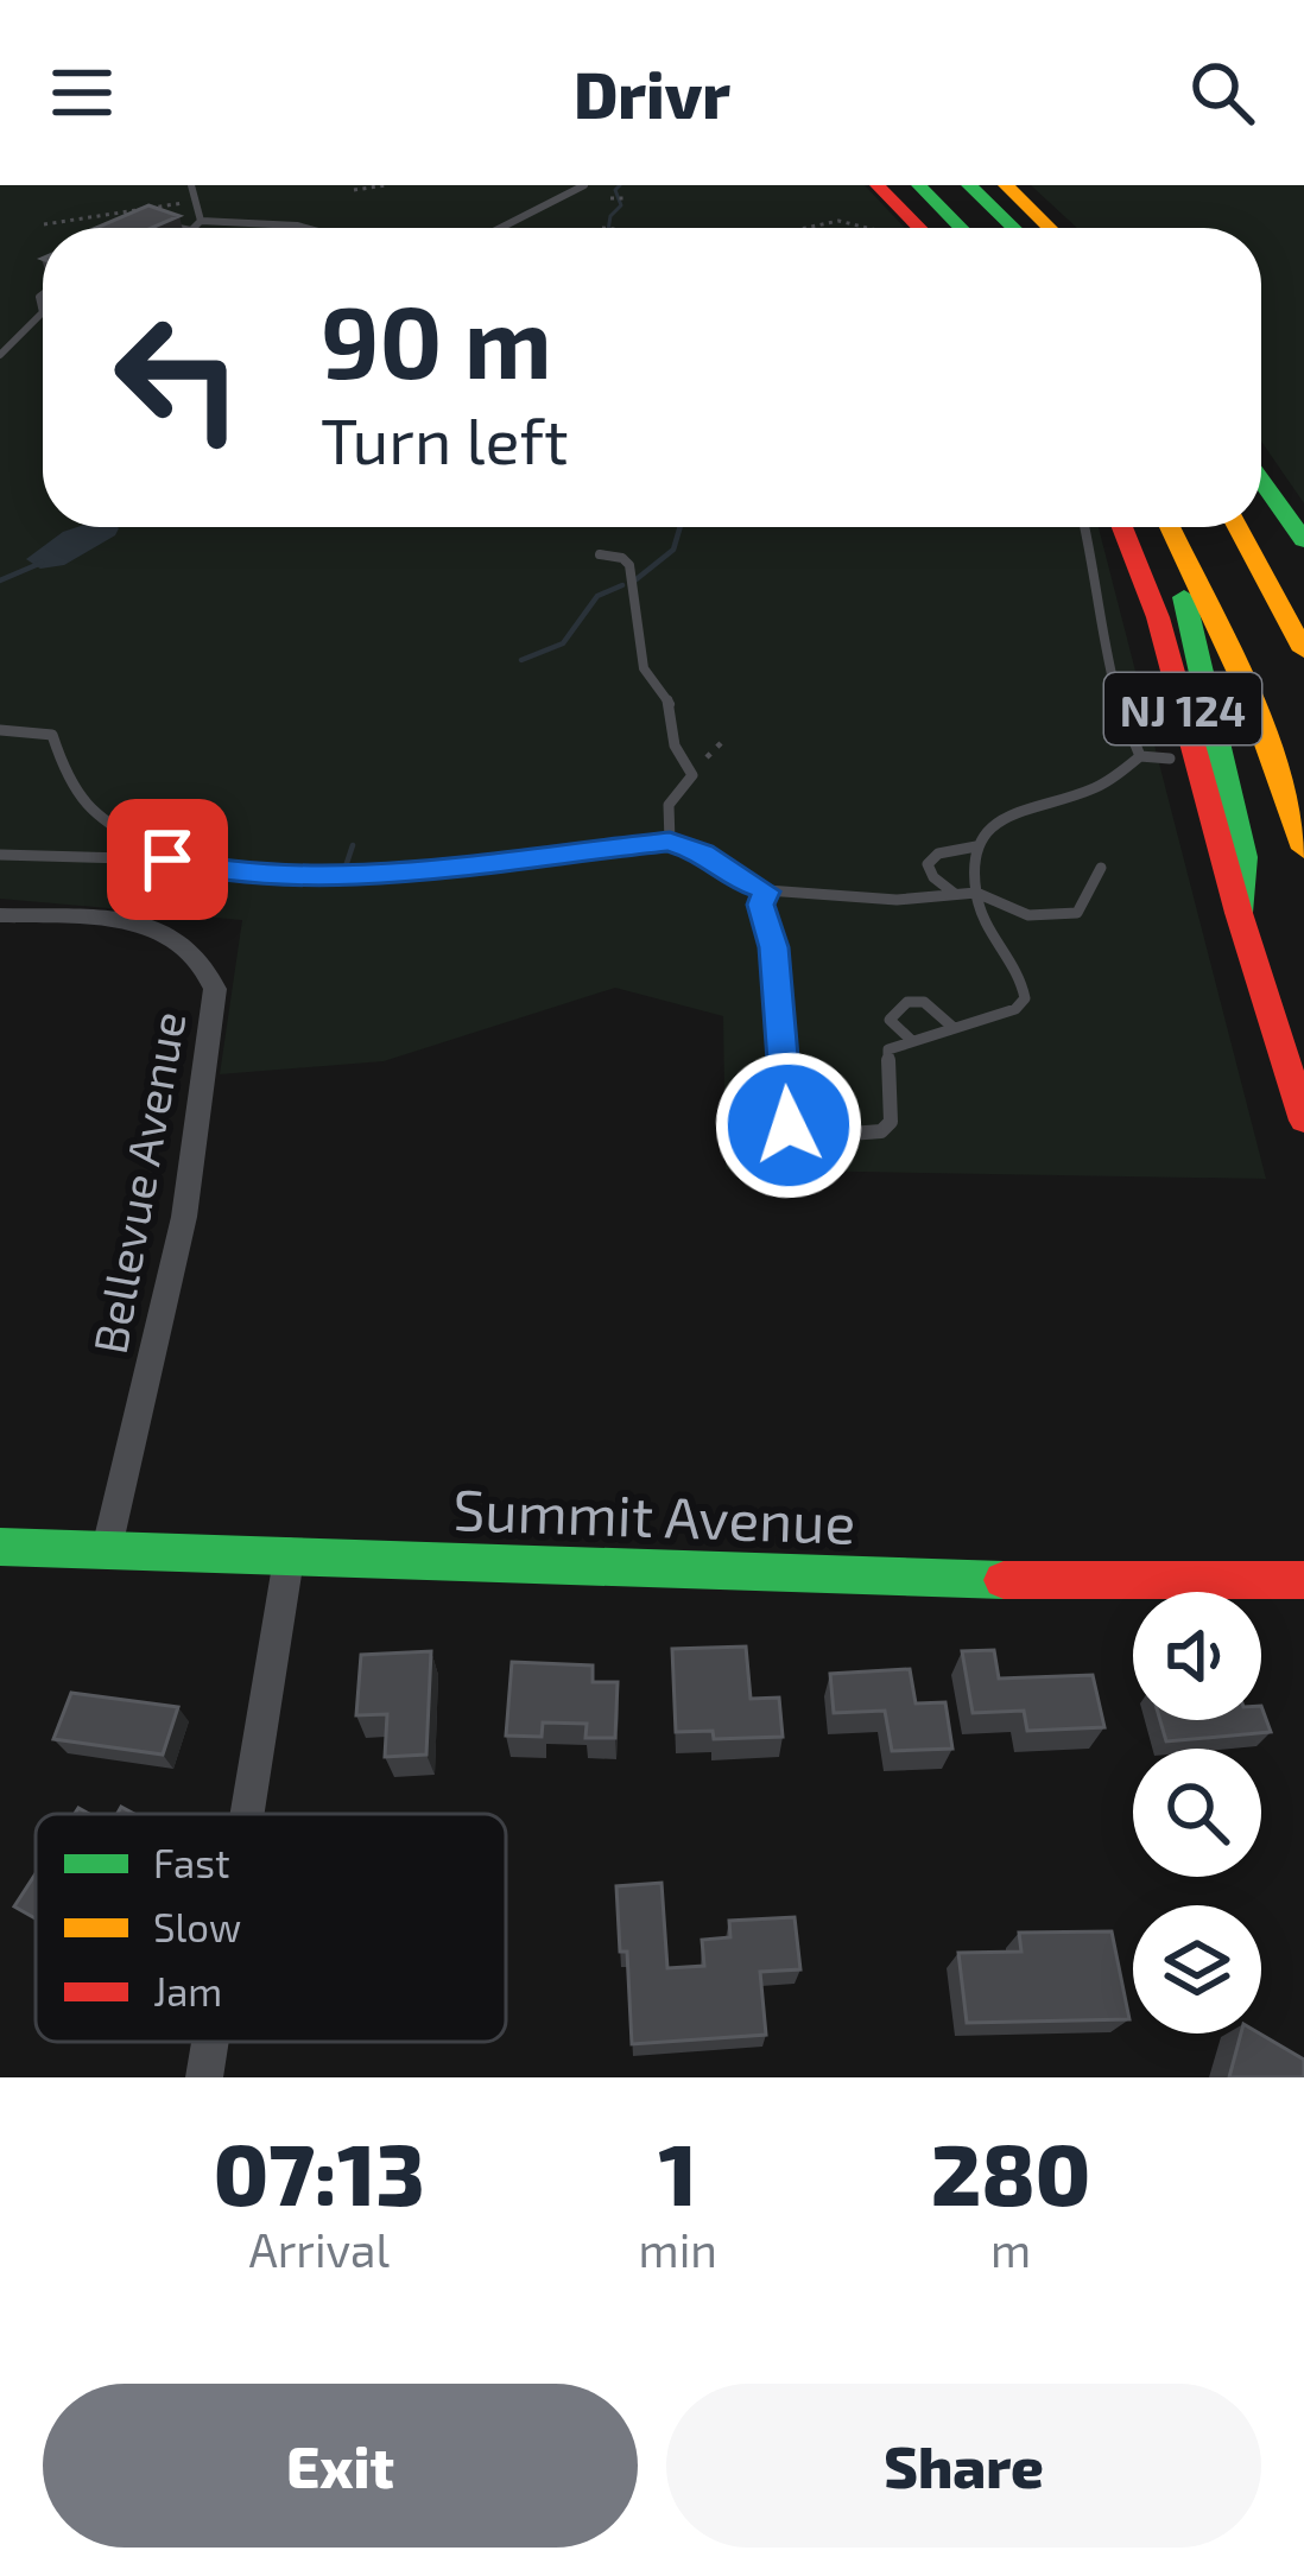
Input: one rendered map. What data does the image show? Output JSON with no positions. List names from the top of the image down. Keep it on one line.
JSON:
{"streets":{"main road":["NJ 124","Summit Avenue"],"street":["Bellevue Avenue"]},"crossings":[["Bellevue Avenue","Summit Avenue"]],"legend":["Fast","Slow","Jam"],"page":{"header":"Drivr","turn":["90 m","Turn left"],"eta":["07:13","Arrival","1","min","280","m"],"buttons":["Exit","Share"]}}
